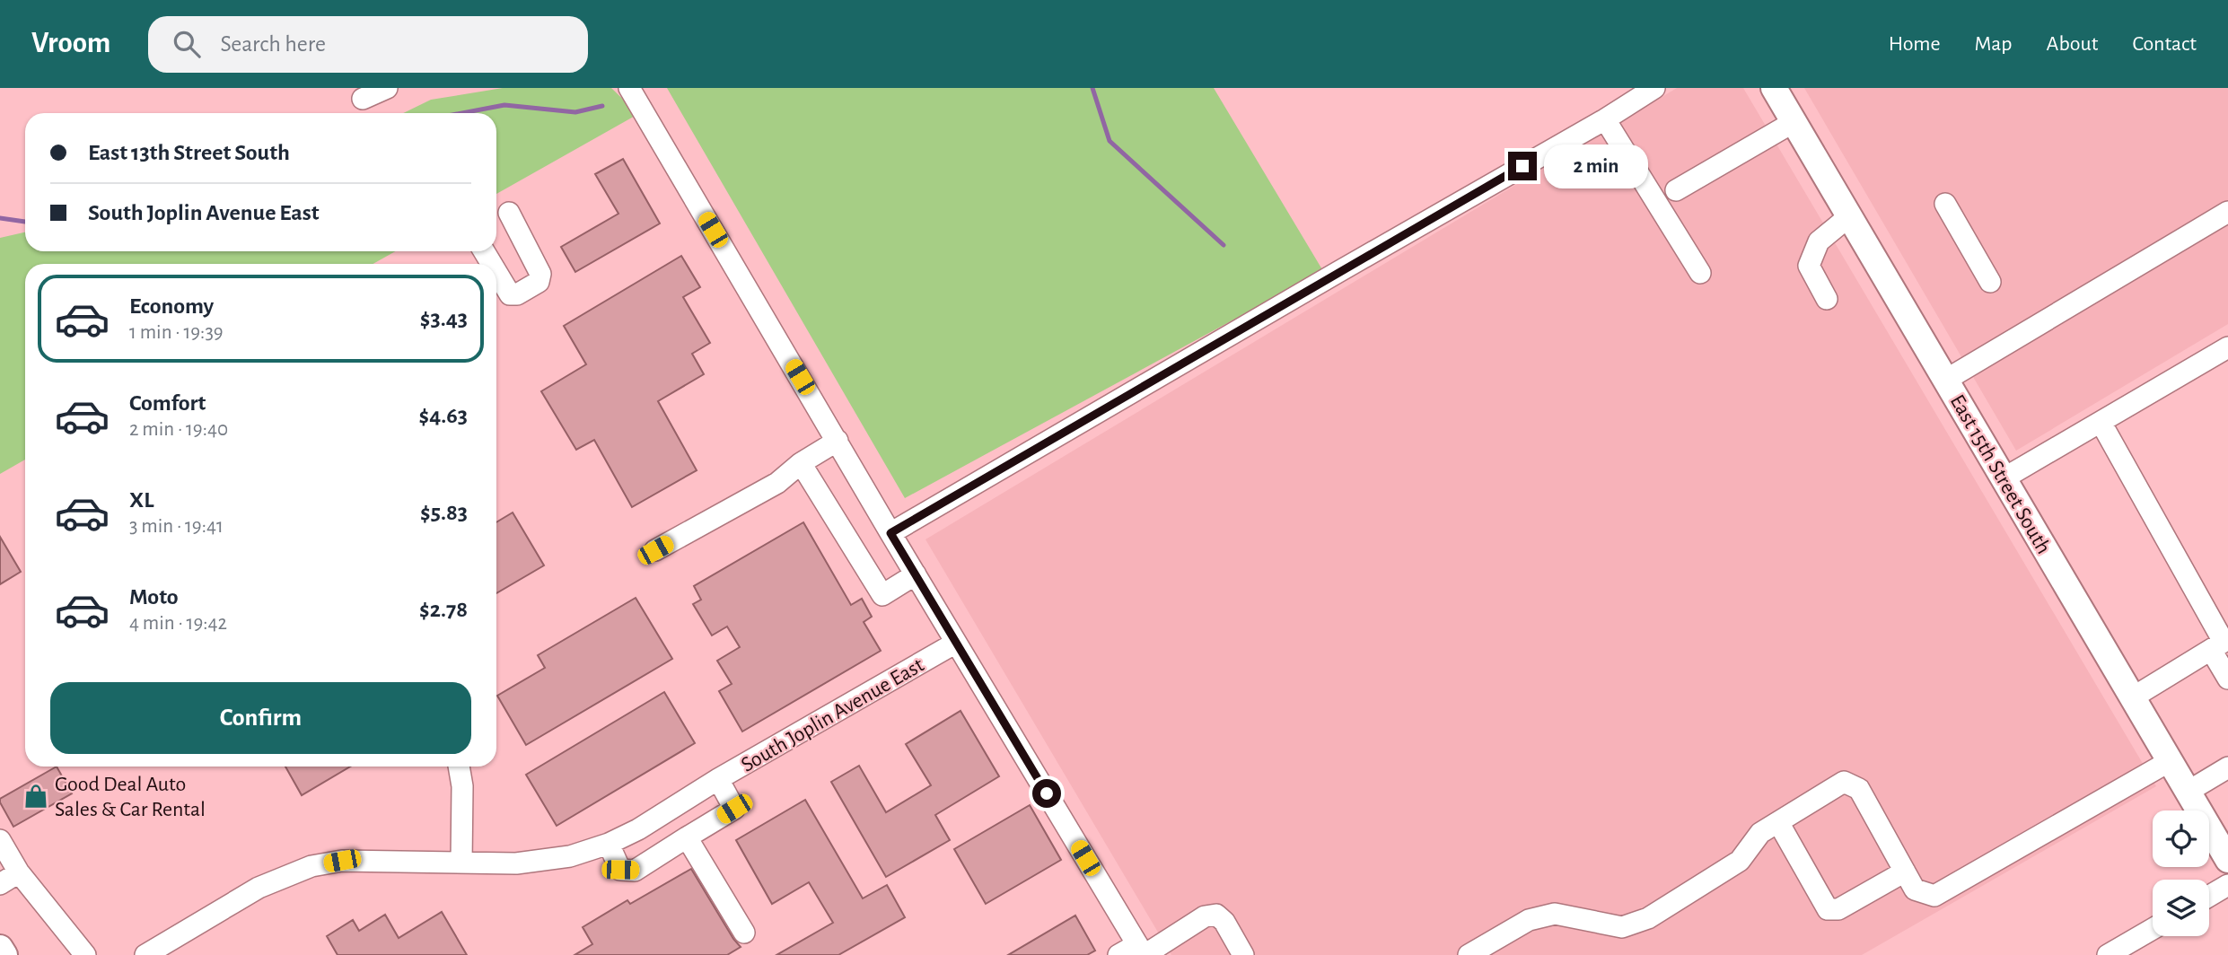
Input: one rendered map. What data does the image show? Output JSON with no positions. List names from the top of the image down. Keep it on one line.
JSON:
{"streets":{"main road":["East 15th Street South"],"street":["South Joplin Avenue East"]},"places":{"shop":["Good Deal Auto Sales & Car Rental"]},"page":{"header":"Vroom","search":"Search here","nav":["Home","Map","About","Contact"],"banner":["East 13th Street South","South Joplin Avenue East"],"bubble":"2 min","list":[{"name":"Economy","note":"1 min · 19:39","value":"$3.43"},{"name":"Comfort","note":"2 min · 19:40","value":"$4.63"},{"name":"XL","note":"3 min · 19:41","value":"$5.83"},{"name":"Moto","note":"4 min · 19:42","value":"$2.78"}],"buttons":"Confirm"}}
